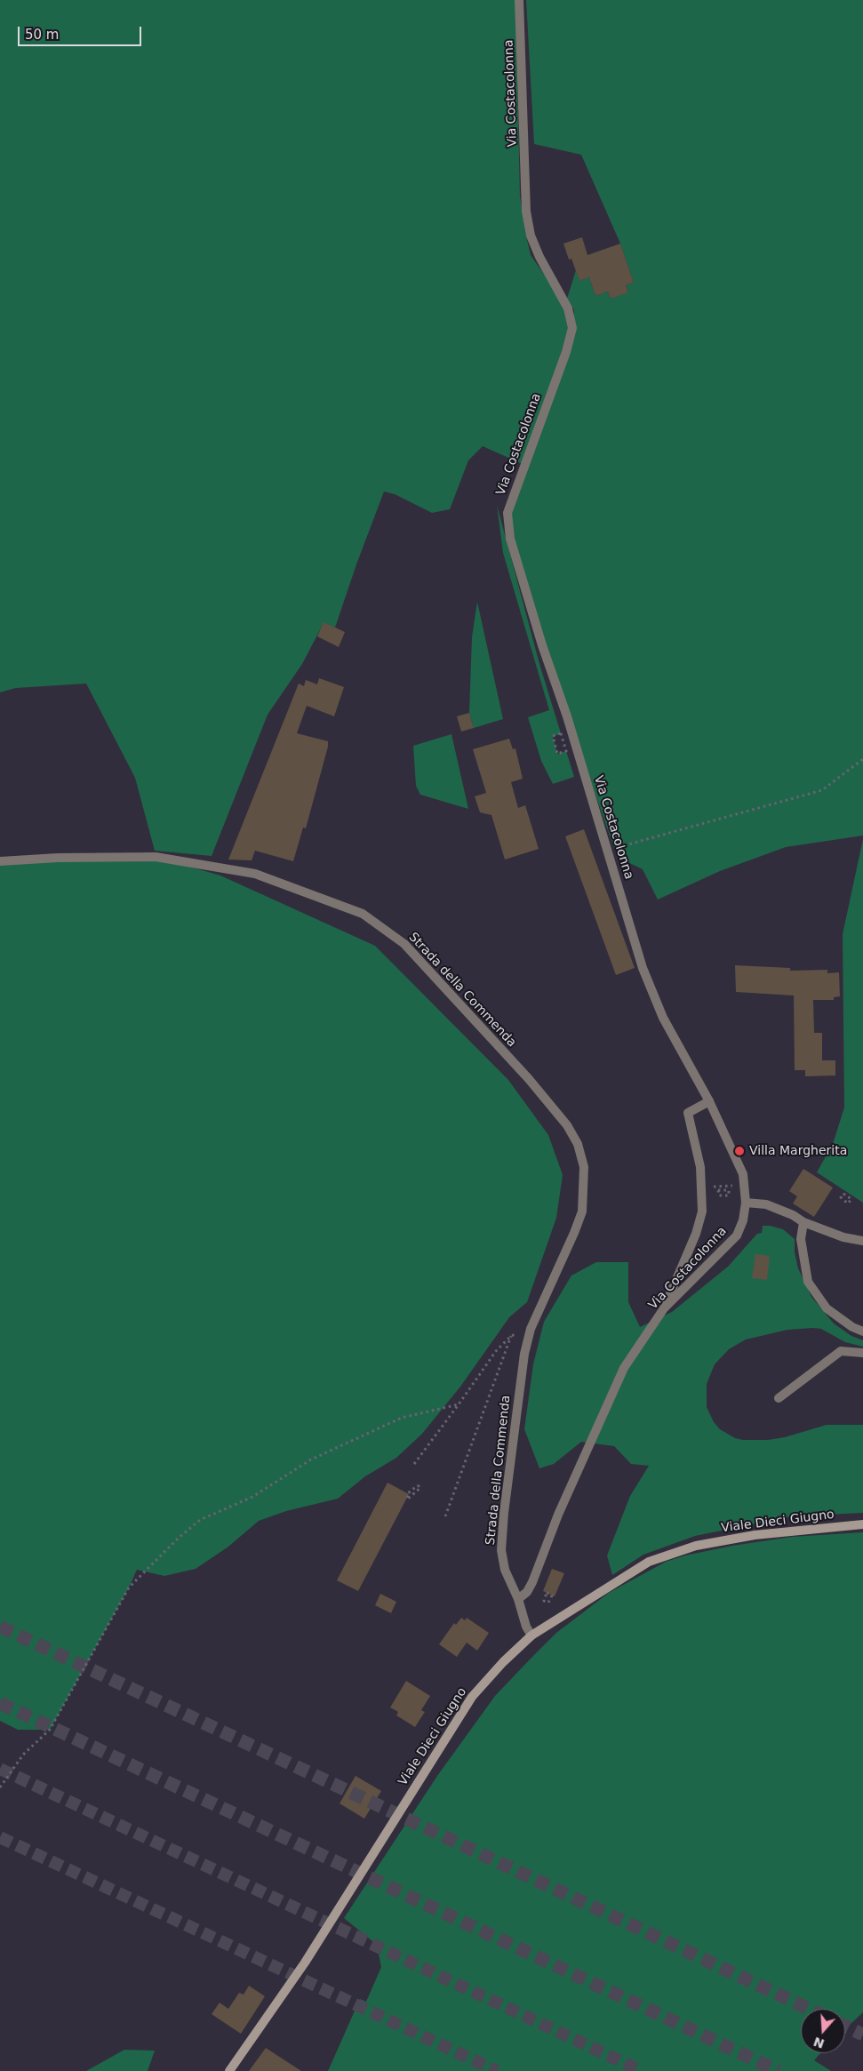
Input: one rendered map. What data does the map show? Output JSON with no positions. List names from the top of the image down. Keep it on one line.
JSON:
{"streets":{"main road":["Viale Dieci Giugno"],"street":["Via Costacolonna","Strada della Commenda"]},"crossings":[["Via Costacolonna","Strada della Commenda"],["Strada della Commenda","Viale Dieci Giugno"]],"places":["Villa Margherita"],"scale_bar":"50 m","north":"bottom"}
